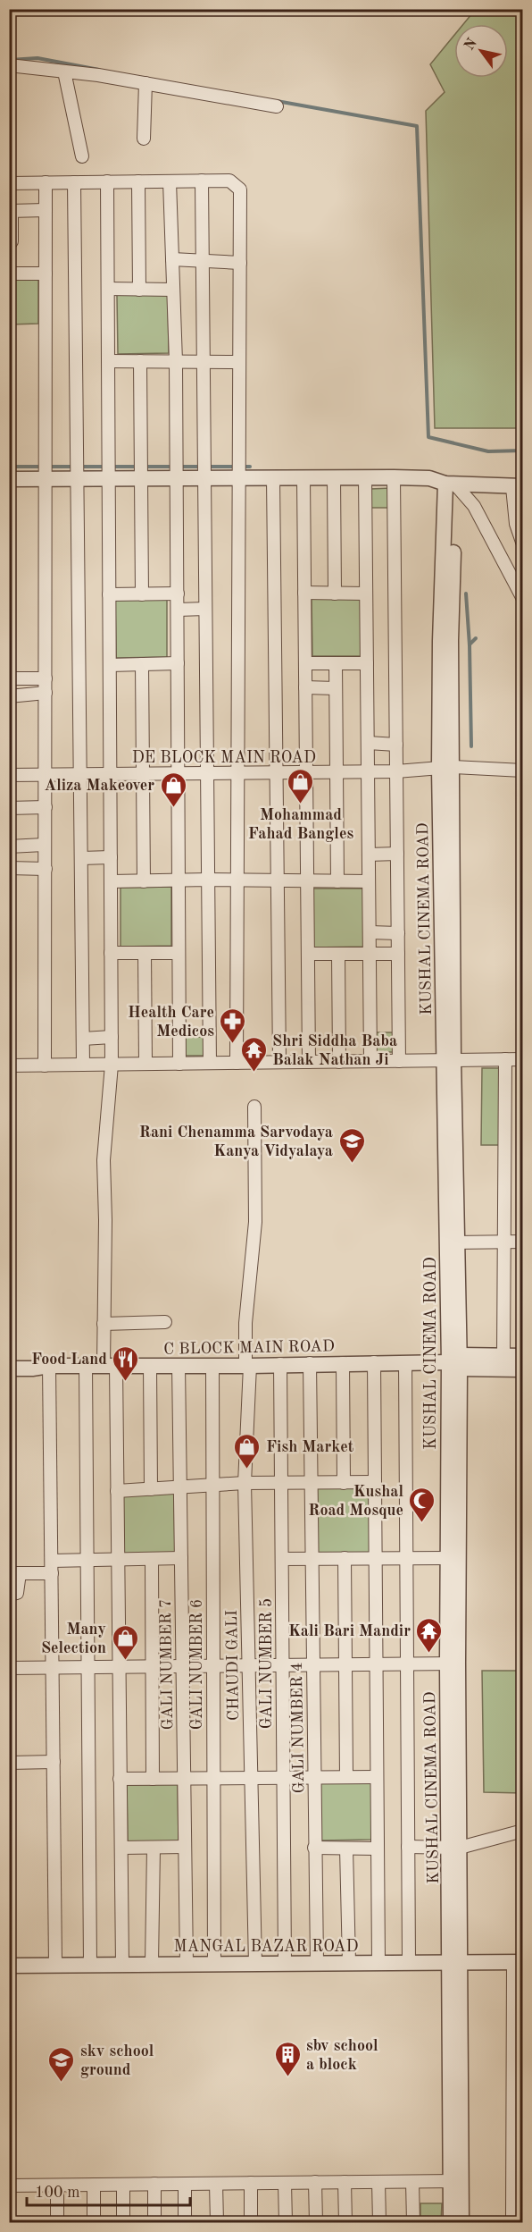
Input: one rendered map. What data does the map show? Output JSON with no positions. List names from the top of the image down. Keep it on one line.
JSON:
{"streets":{"street":["DE BLOCK MAIN ROAD","KUSHAL CINEMA ROAD","C BLOCK MAIN ROAD","GALI NUMBER 5","GALI NUMBER 7","GALI NUMBER 6","CHAUDI GALI","GALI NUMBER 4","MANGAL BAZAR ROAD"]},"crossings":[["DE BLOCK MAIN ROAD","KUSHAL CINEMA ROAD"],["KUSHAL CINEMA ROAD","C BLOCK MAIN ROAD"],["KUSHAL CINEMA ROAD","MANGAL BAZAR ROAD"],["C BLOCK MAIN ROAD","GALI NUMBER 5"],["C BLOCK MAIN ROAD","GALI NUMBER 7"],["C BLOCK MAIN ROAD","GALI NUMBER 6"],["C BLOCK MAIN ROAD","CHAUDI GALI"],["C BLOCK MAIN ROAD","GALI NUMBER 4"],["GALI NUMBER 5","MANGAL BAZAR ROAD"],["GALI NUMBER 7","MANGAL BAZAR ROAD"],["GALI NUMBER 6","MANGAL BAZAR ROAD"],["CHAUDI GALI","MANGAL BAZAR ROAD"],["GALI NUMBER 4","MANGAL BAZAR ROAD"]],"places":{"shop":["Mohammad Fahad Bangles","Aliza Makeover","Fish Market","Many Selection"],"pharmacy":["Health Care Medicos"],"temple":["Shri Siddha Baba Balak Nathan Ji","Kali Bari Mandir"],"school or university":["Rani Chenamma Sarvodaya Kanya Vidyalaya","skv school ground"],"restaurant":["Food Land"],"mosque":["Kushal Road Mosque"],"building":["sbv school a block"]},"scale_bar":"100 m","north":"top left"}
